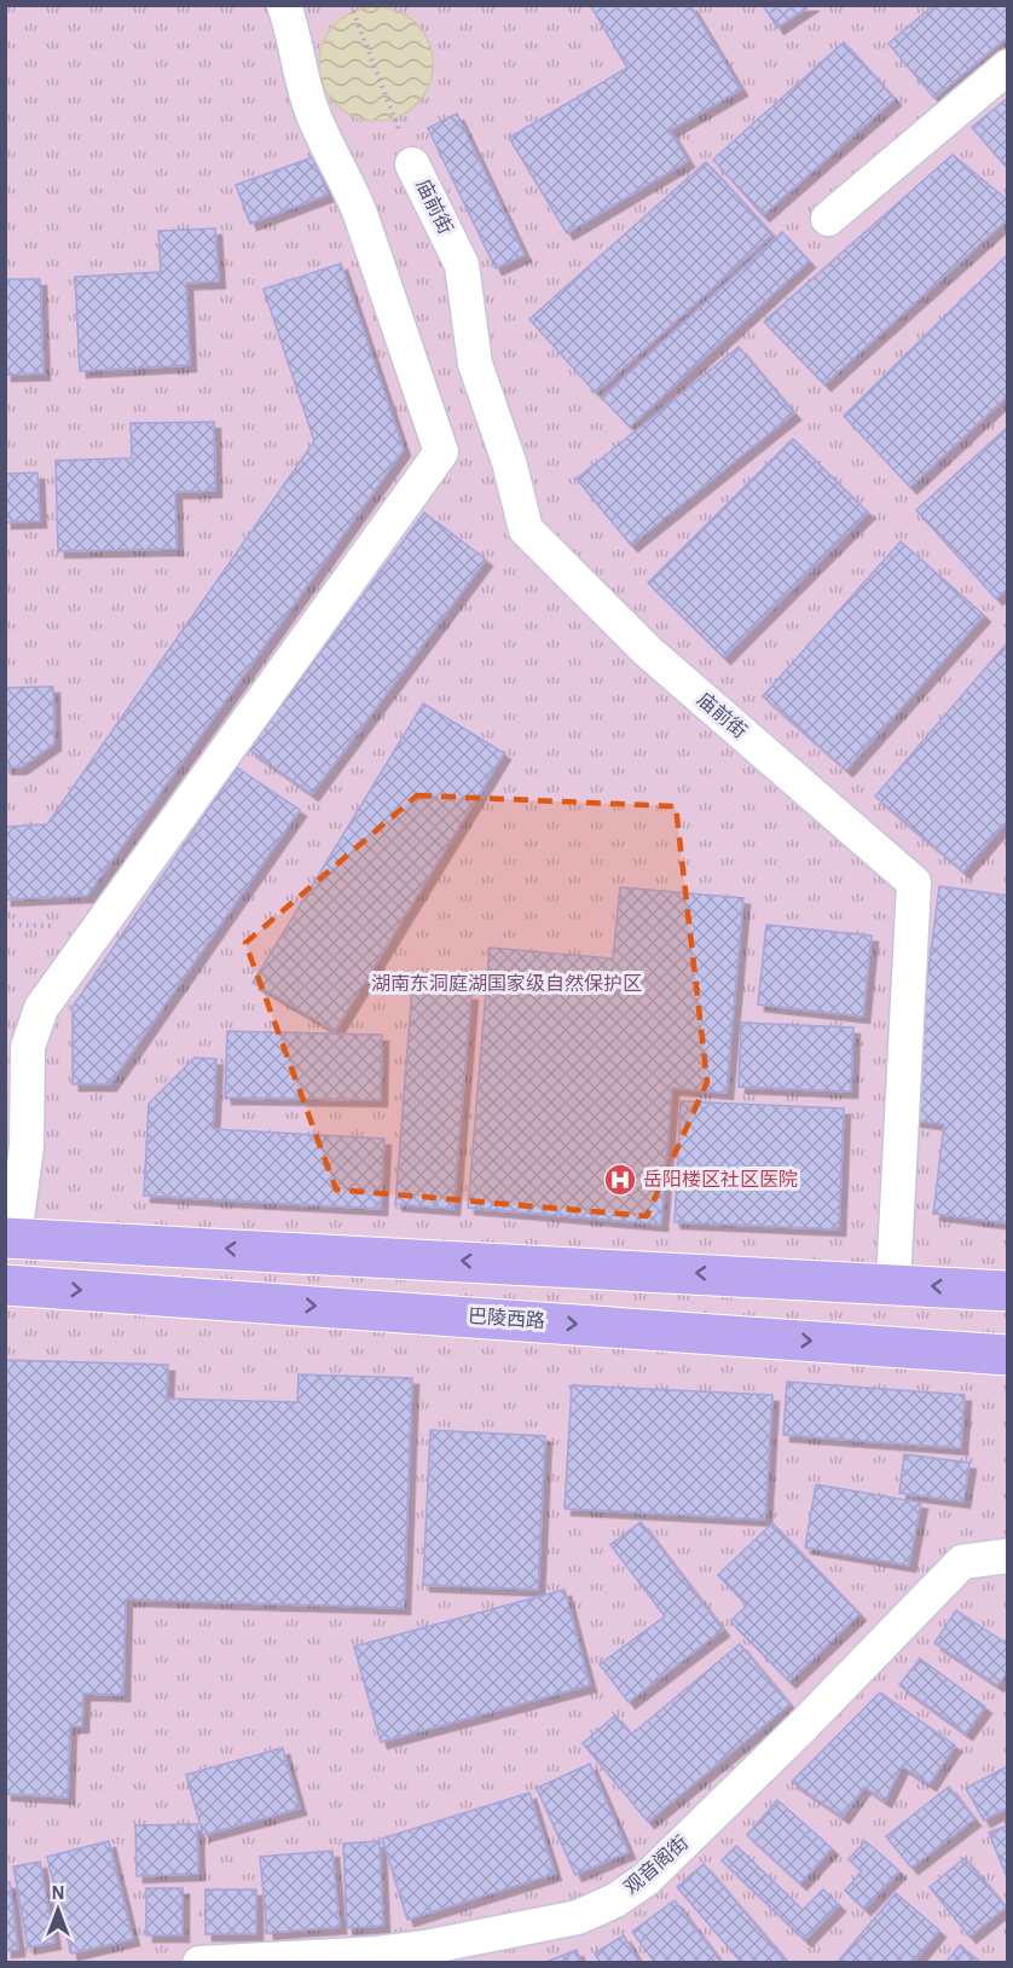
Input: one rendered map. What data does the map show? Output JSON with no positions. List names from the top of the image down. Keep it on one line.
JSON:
{"streets":{"main road":["巴陵西路"],"street":["庙前街","观音阁街"]},"parks":["湖南东洞庭湖国家级自然保护区"],"places":{"hospital":["岳阳楼区社区医院"]},"north":"top"}
